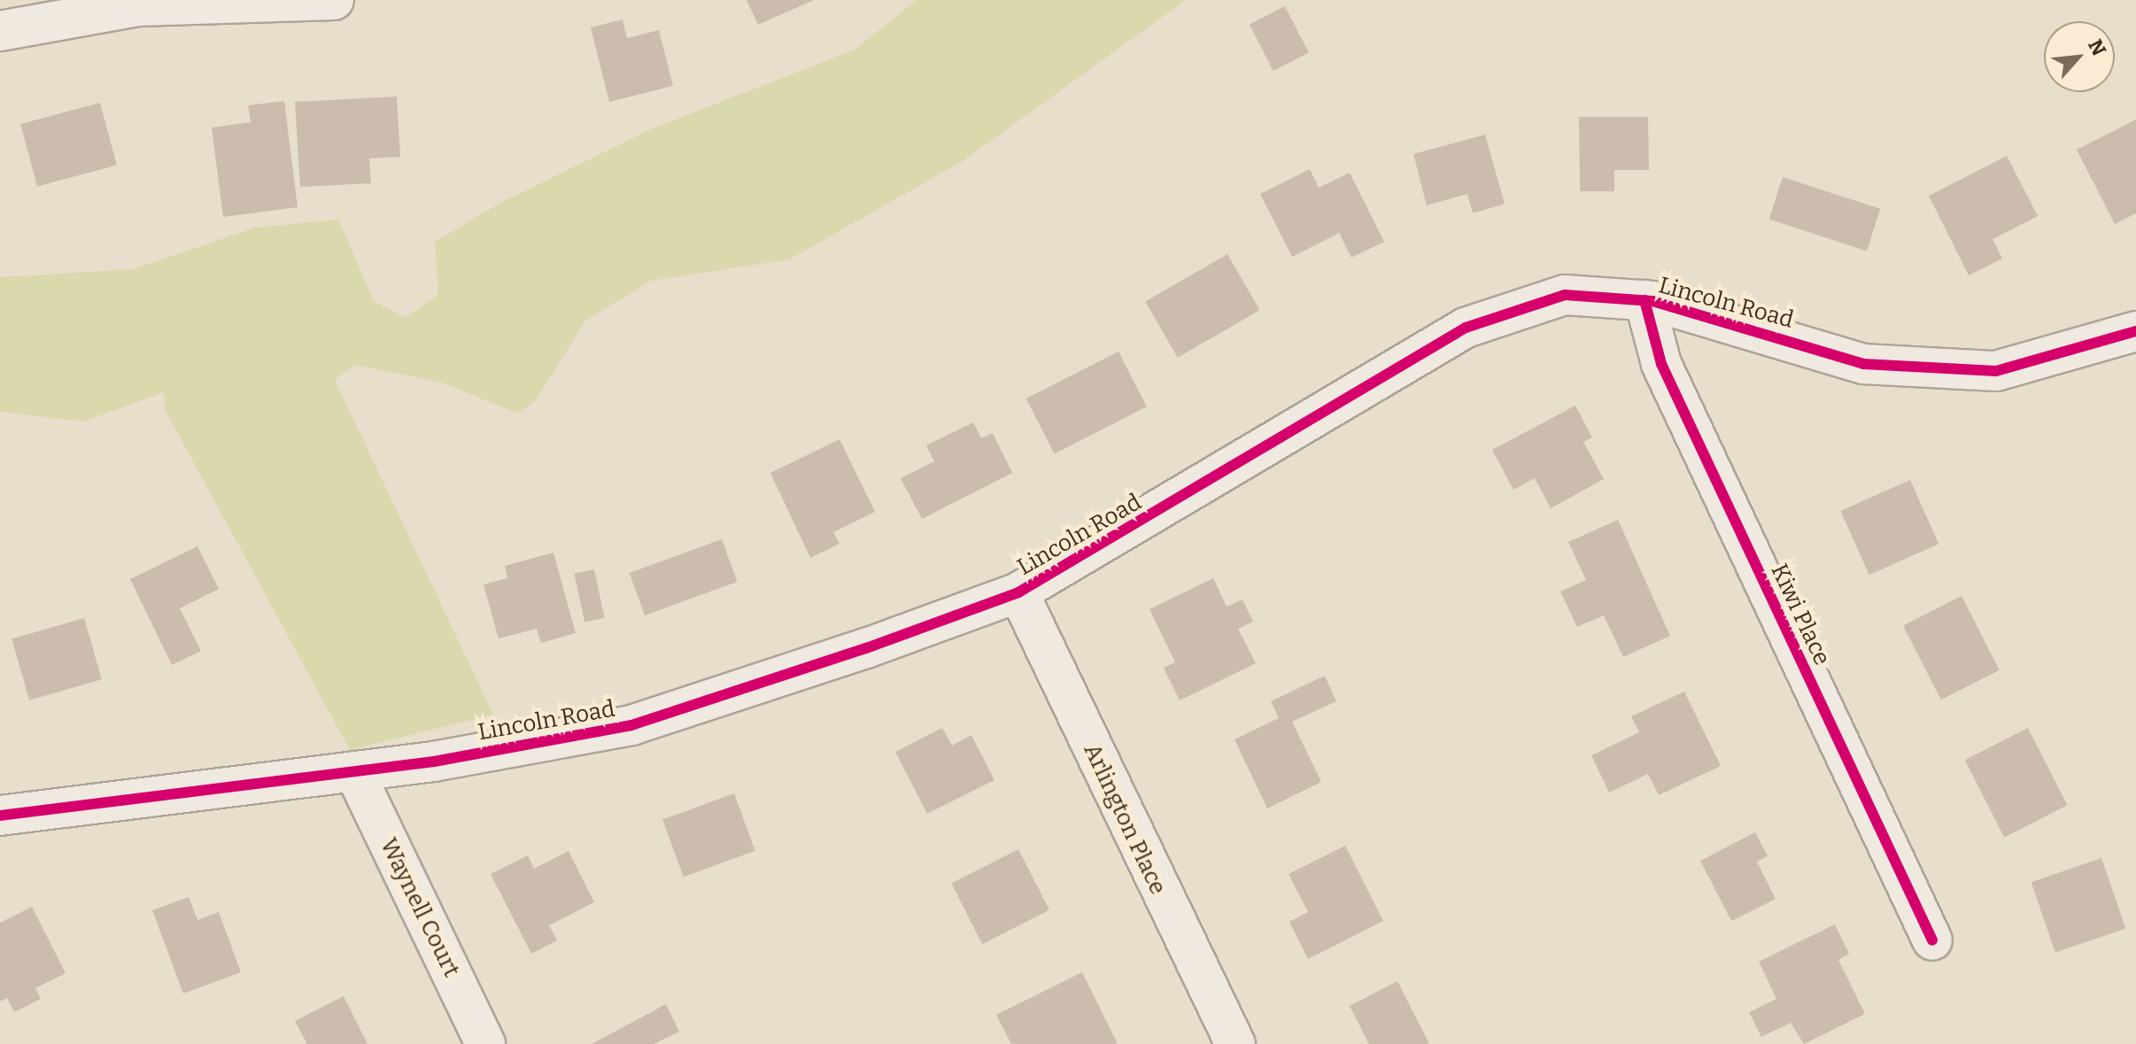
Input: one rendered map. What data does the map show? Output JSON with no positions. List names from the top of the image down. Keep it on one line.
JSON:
{"streets":{"street":["Lincoln Road","Kiwi Place","Arlington Place","Waynell Court"]},"crossings":[["Lincoln Road","Kiwi Place"],["Lincoln Road","Arlington Place"],["Lincoln Road","Waynell Court"]],"north":"top right"}
